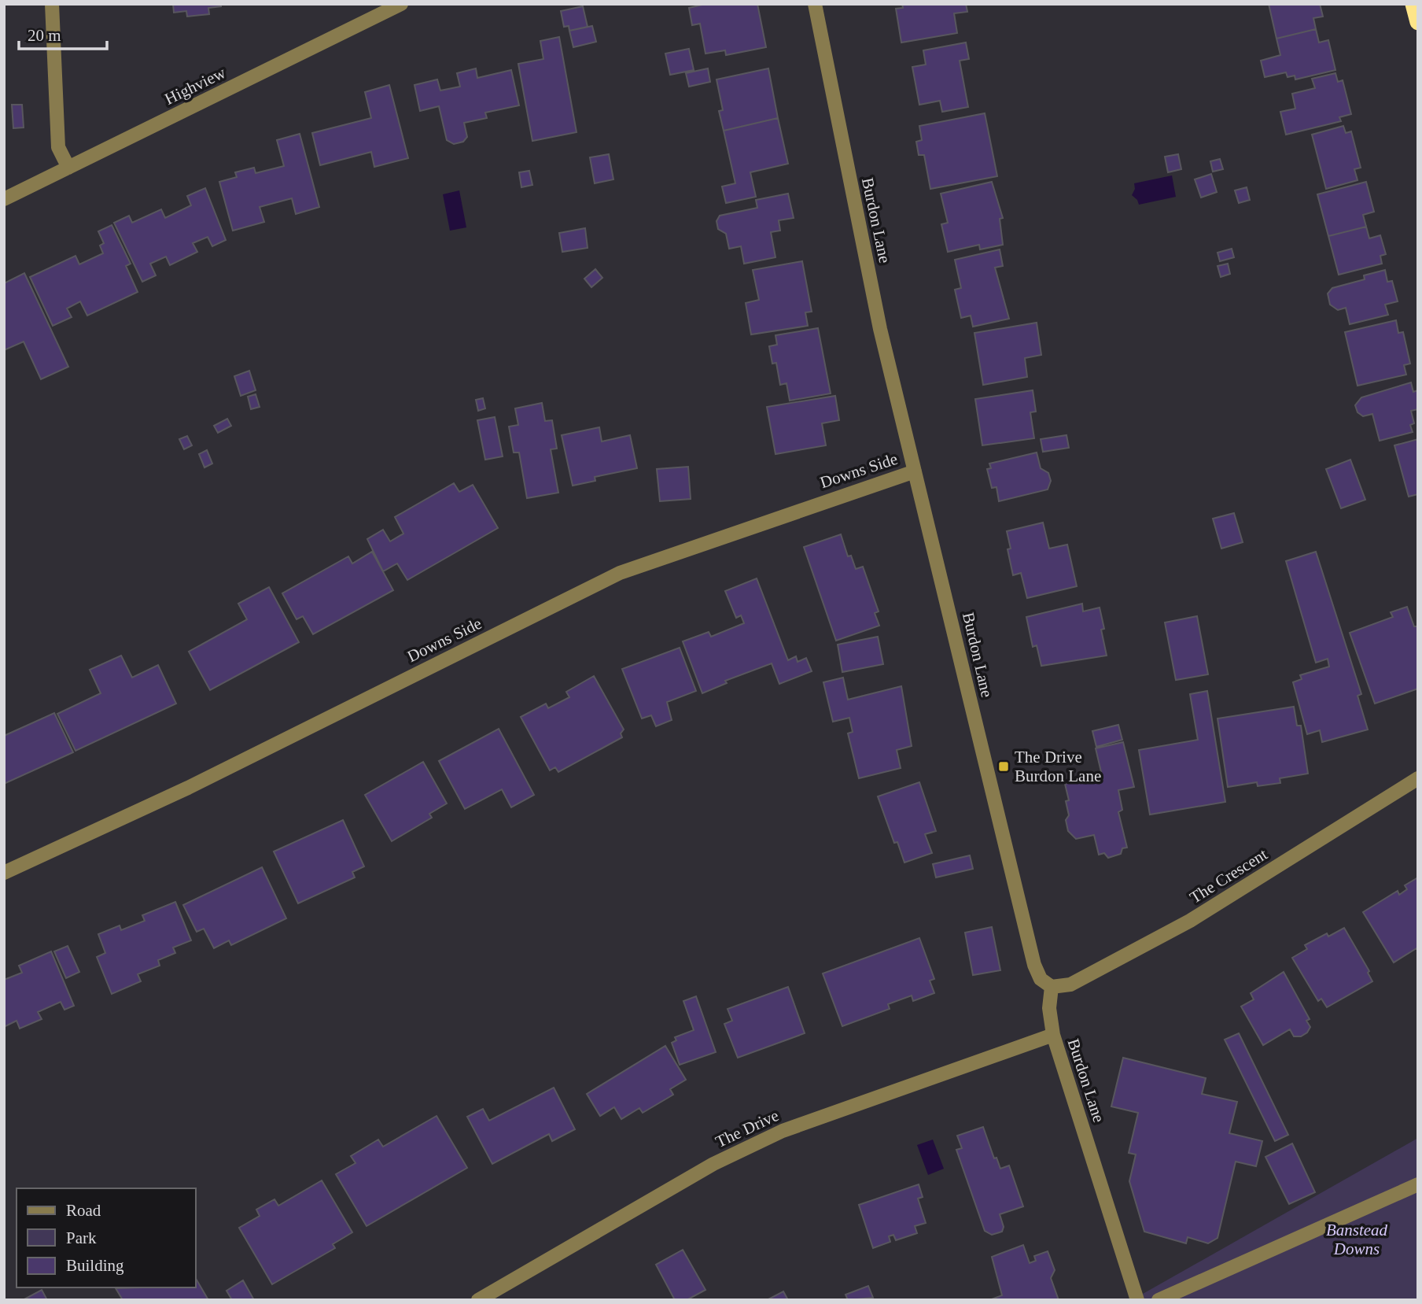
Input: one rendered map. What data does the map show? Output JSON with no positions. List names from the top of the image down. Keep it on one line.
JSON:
{"streets":{"street":["Highview","Burdon Lane","Downs Side","The Crescent","The Drive"]},"crossings":[["Burdon Lane","Downs Side"],["Burdon Lane","The Crescent"],["Burdon Lane","The Drive"]],"parks":["Banstead Downs"],"places":{"transit":["The Drive Burdon Lane"]},"legend":["Road","Park","Building"],"scale_bar":"20 m"}
